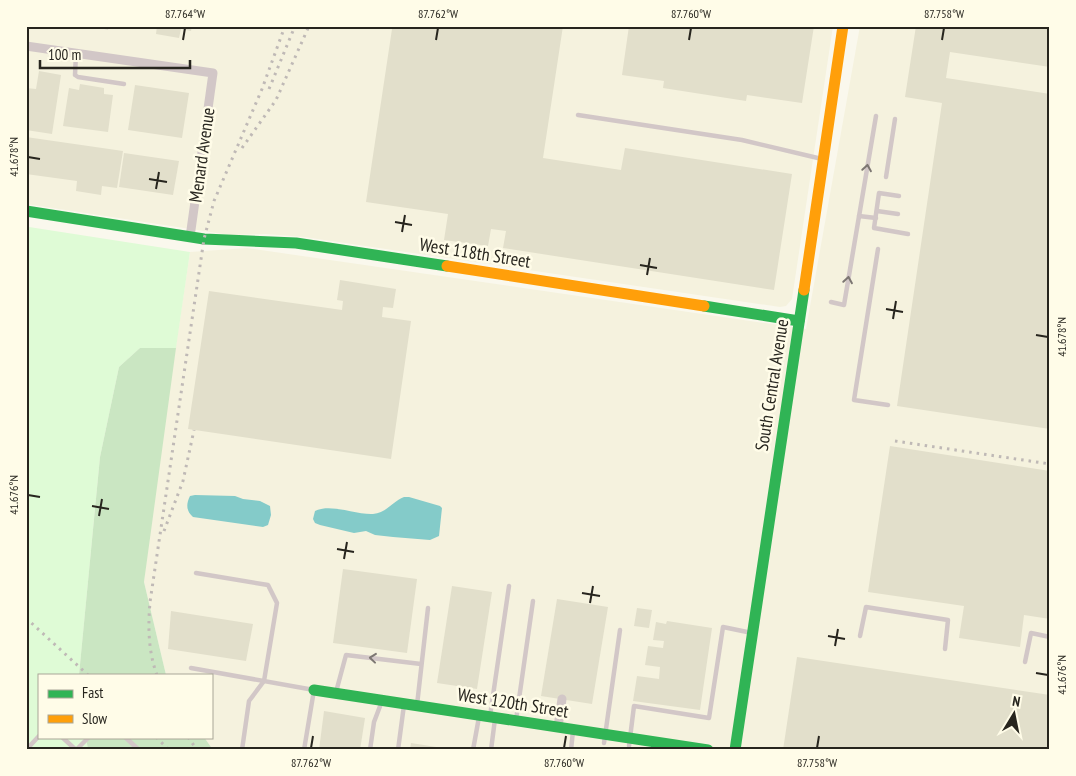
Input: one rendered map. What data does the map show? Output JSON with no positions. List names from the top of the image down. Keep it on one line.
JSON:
{"streets":{"street":["Menard Avenue","West 118th Street","South Central Avenue","West 120th Street"]},"crossings":[["Menard Avenue","West 118th Street"],["West 118th Street","South Central Avenue"]],"legend":["Fast","Slow"],"scale_bar":"100 m","north":"top","coordinates":["87.764°W","87.762°W","87.760°W","87.758°W","41.678°N","41.676°N"]}
